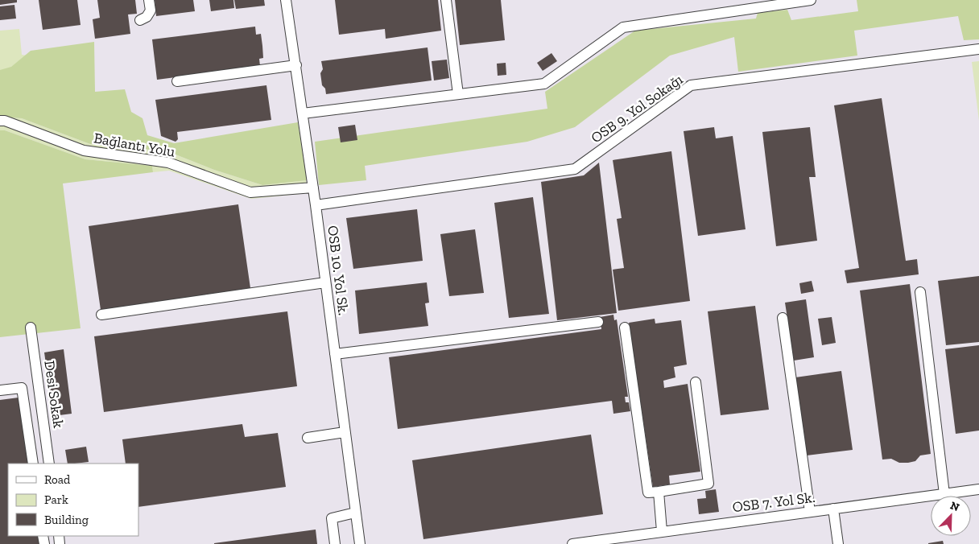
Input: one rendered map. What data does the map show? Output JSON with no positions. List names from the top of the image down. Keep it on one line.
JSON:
{"streets":{"street":["OSB 9. Yol Sokağı","Bağlantı Yolu","OSB 10. Yol Sk.","Desi Sokak","OSB 7. Yol Sk."]},"crossings":[["OSB 9. Yol Sokağı","OSB 10. Yol Sk."],["Bağlantı Yolu","OSB 10. Yol Sk."]],"legend":["Road","Park","Building"],"north":"top right"}
